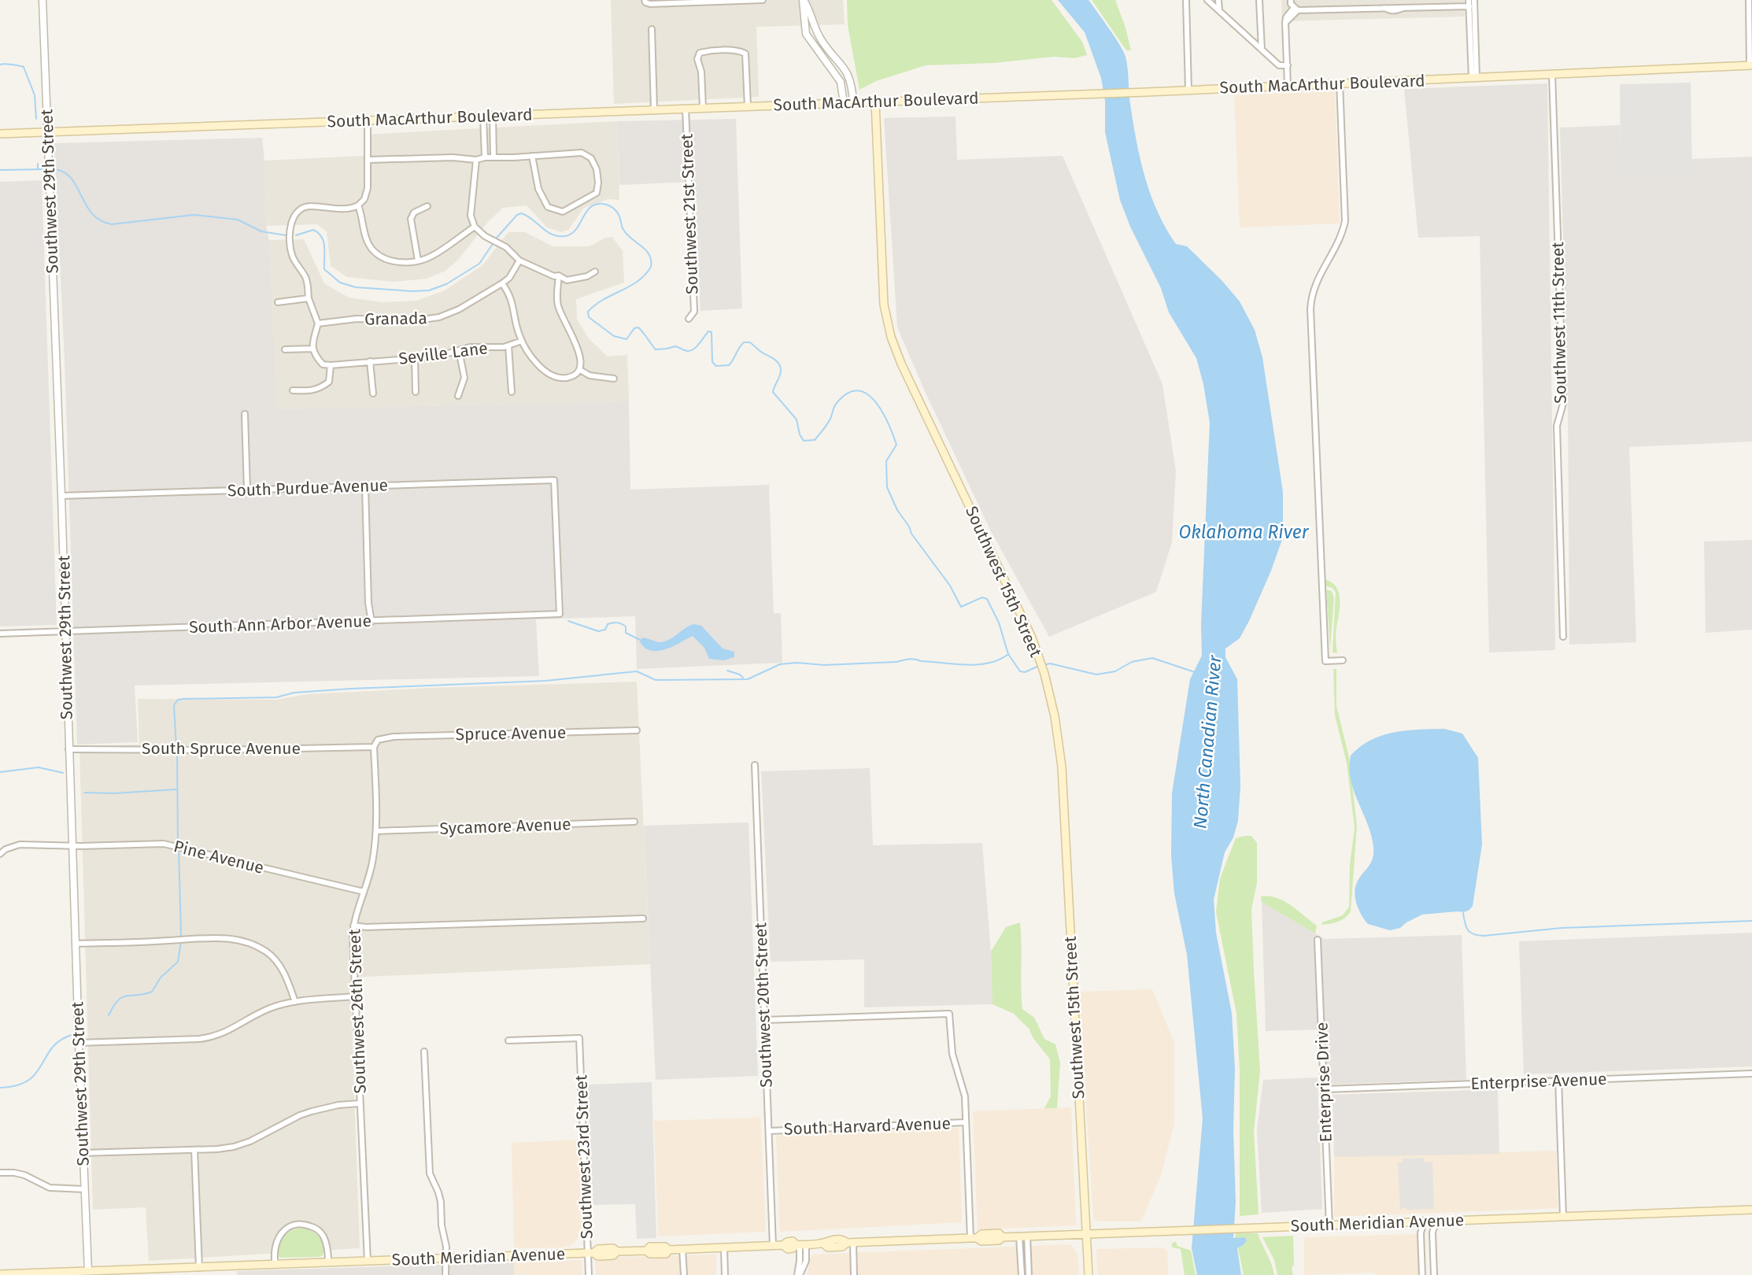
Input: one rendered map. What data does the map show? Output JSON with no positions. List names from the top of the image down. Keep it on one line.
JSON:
{"streets":{"main road":["South MacArthur Boulevard","Southwest 15th Street","South Meridian Avenue"],"street":["Southwest 29th Street","Southwest 21st Street","Granada","Southwest 11th Street","Seville Lane","South Purdue Avenue","South Ann Arbor Avenue","Spruce Avenue","South Spruce Avenue","Sycamore Avenue","Pine Avenue","Southwest 20th Street","Southwest 26th Street","Enterprise Avenue","Enterprise Drive","South Harvard Avenue","Southwest 23rd Street"]},"crossings":[["South MacArthur Boulevard","Southwest 29th Street"],["South MacArthur Boulevard","Southwest 21st Street"],["South MacArthur Boulevard","Southwest 11th Street"],["South MacArthur Boulevard","Southwest 15th Street"],["Southwest 29th Street","South Purdue Avenue"],["Southwest 29th Street","South Ann Arbor Avenue"],["Southwest 29th Street","South Spruce Avenue"],["Southwest 29th Street","Pine Avenue"],["Southwest 29th Street","South Meridian Avenue"],["South Purdue Avenue","South Ann Arbor Avenue"],["Southwest 15th Street","South Meridian Avenue"],["Spruce Avenue","South Spruce Avenue"],["Spruce Avenue","Southwest 26th Street"],["South Spruce Avenue","Southwest 26th Street"],["Sycamore Avenue","Southwest 26th Street"],["Pine Avenue","Southwest 26th Street"],["Southwest 20th Street","South Harvard Avenue"],["Southwest 20th Street","South Meridian Avenue"],["Southwest 26th Street","South Meridian Avenue"],["Enterprise Avenue","Enterprise Drive"],["Enterprise Drive","South Meridian Avenue"],["Southwest 23rd Street","South Meridian Avenue"]],"water":["Oklahoma River","North Canadian River"]}
